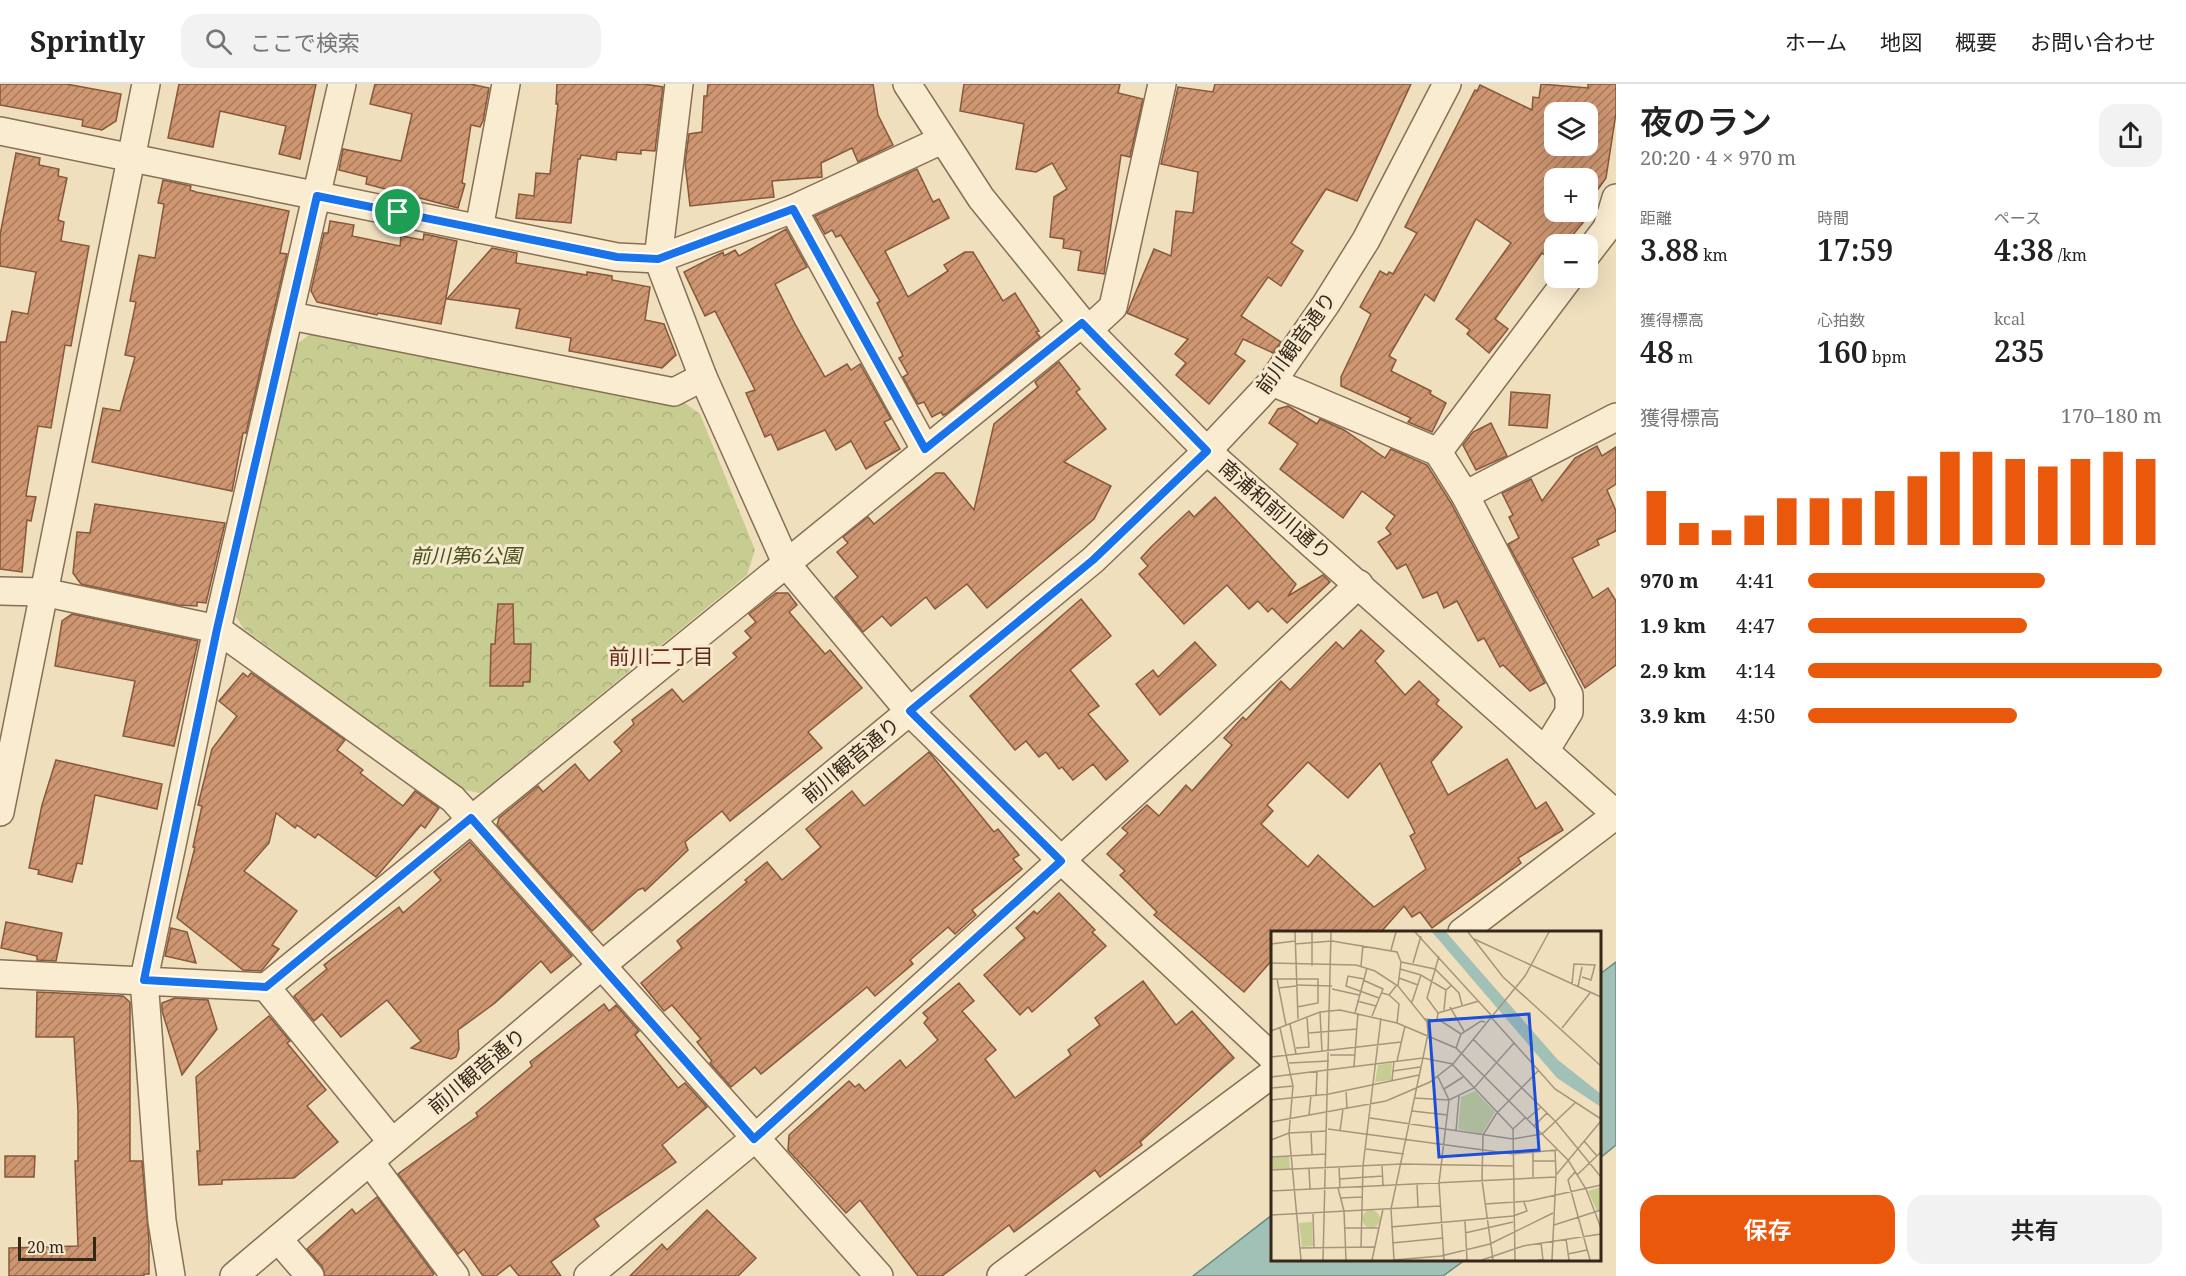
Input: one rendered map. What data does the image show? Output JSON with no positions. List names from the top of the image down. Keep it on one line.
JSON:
{"streets":{"street":["前川観音通り","南浦和前川通り"]},"crossings":[["前川観音通り","南浦和前川通り"]],"districts":["前川二丁目"],"parks":["前川第6公園"],"scale_bar":"20 m","page":{"header":"Sprintly","search":"ここで検索","nav":["ホーム","地図","概要","お問い合わせ"],"heading":["夜のラン","20:20 · 4 × 970 m"],"map_buttons":["+","−"],"stats":[["距離","3.88 km"],["時間","17:59"],["ペース","4:38 /km"],["獲得標高","48 m"],["心拍数","160 bpm"],["kcal","235"]],"chart":["獲得標高","170–180 m"],"list":[{"name":"970 m","note":"4:41"},{"name":"1.9 km","note":"4:47"},{"name":"2.9 km","note":"4:14"},{"name":"3.9 km","note":"4:50"}],"buttons":["保存","共有"],"scale":"20 m"}}
